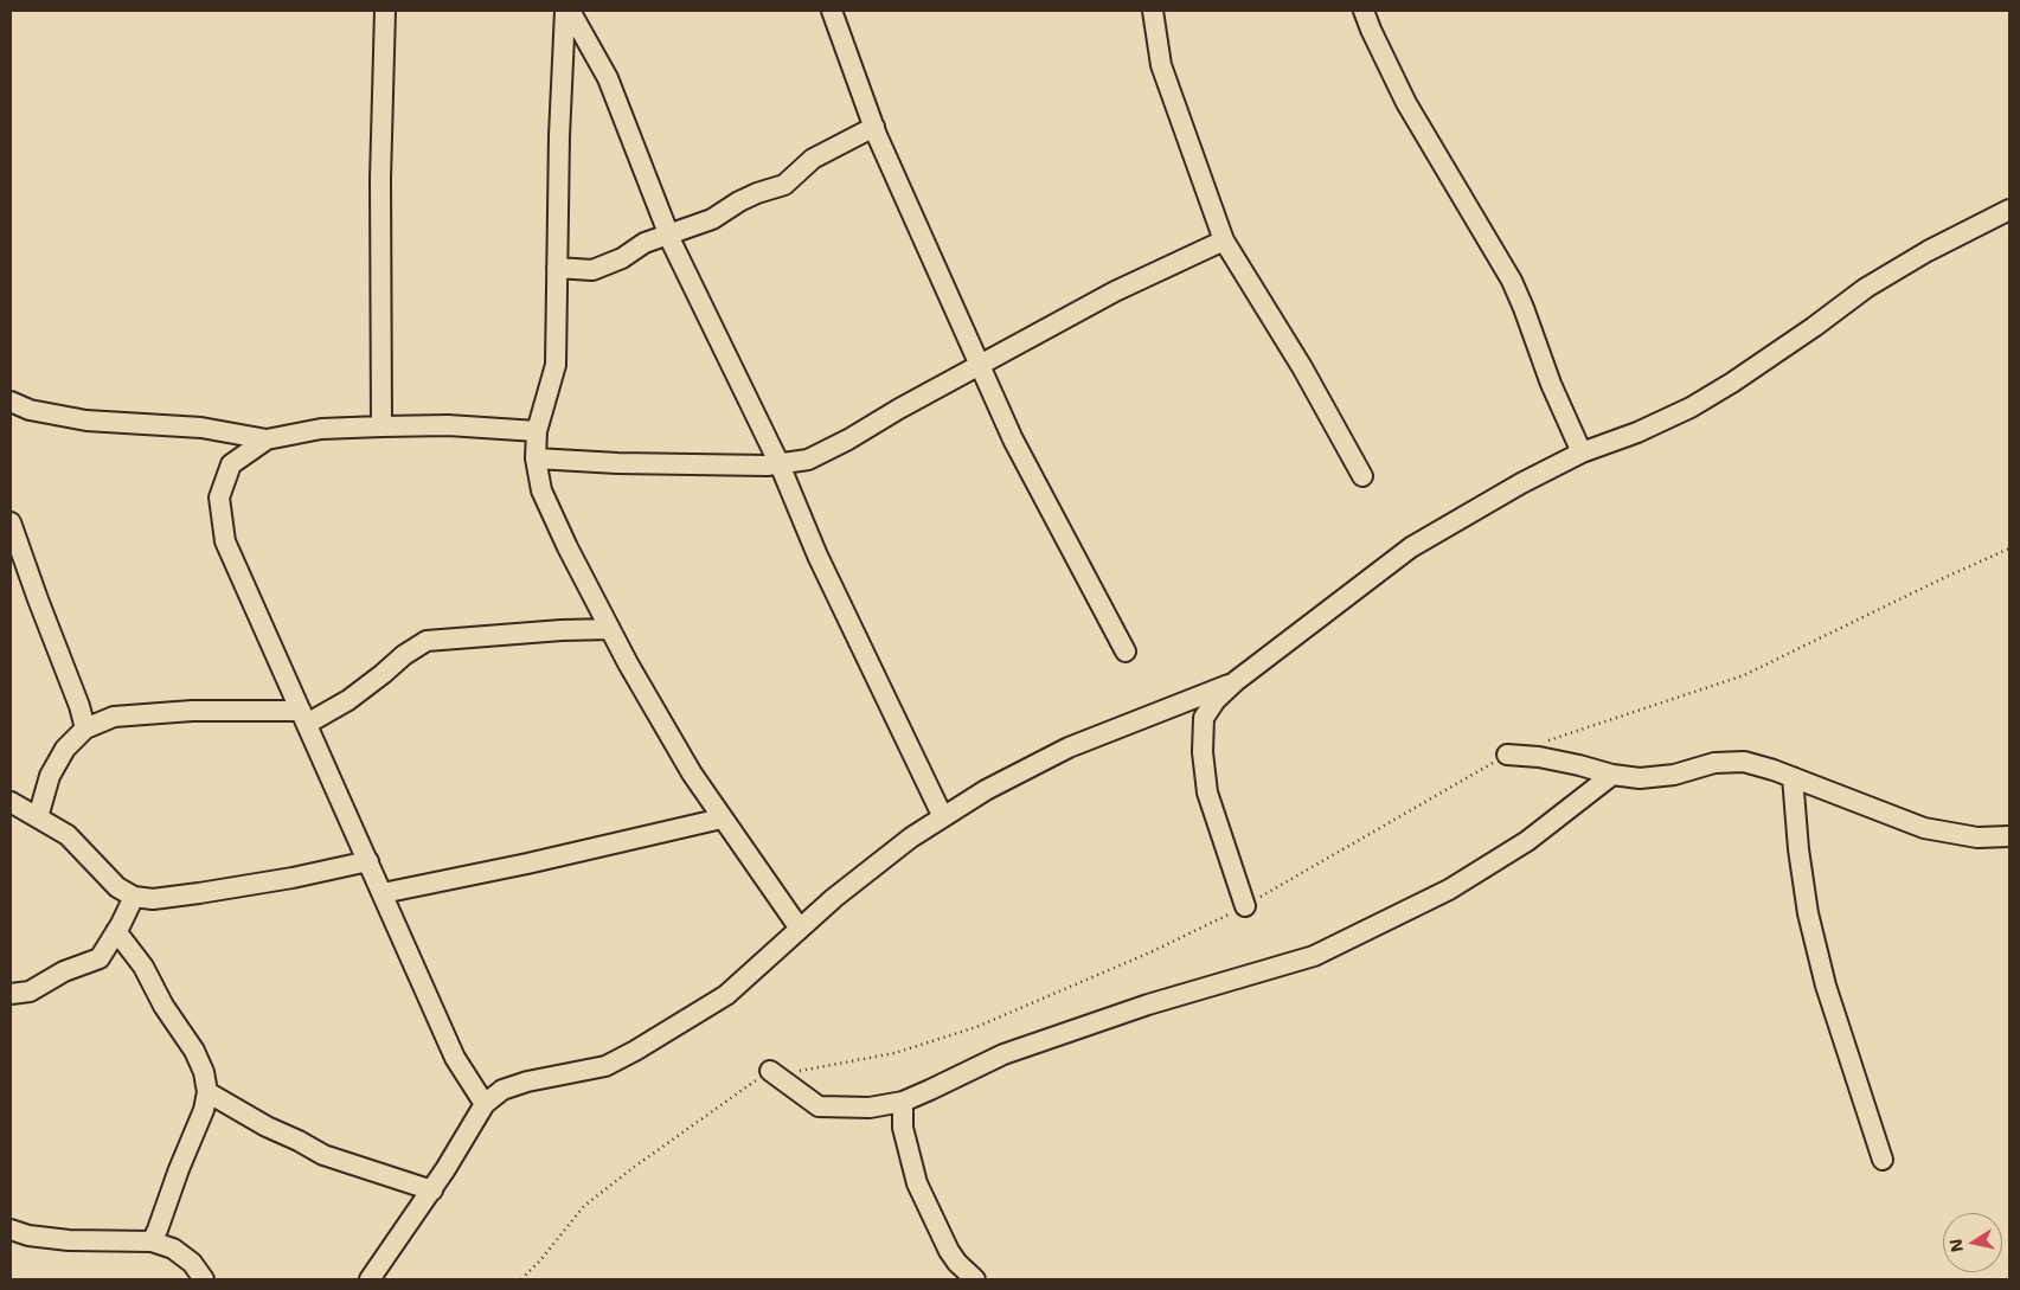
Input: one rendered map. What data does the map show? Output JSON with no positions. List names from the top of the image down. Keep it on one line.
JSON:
{"north":"left"}
